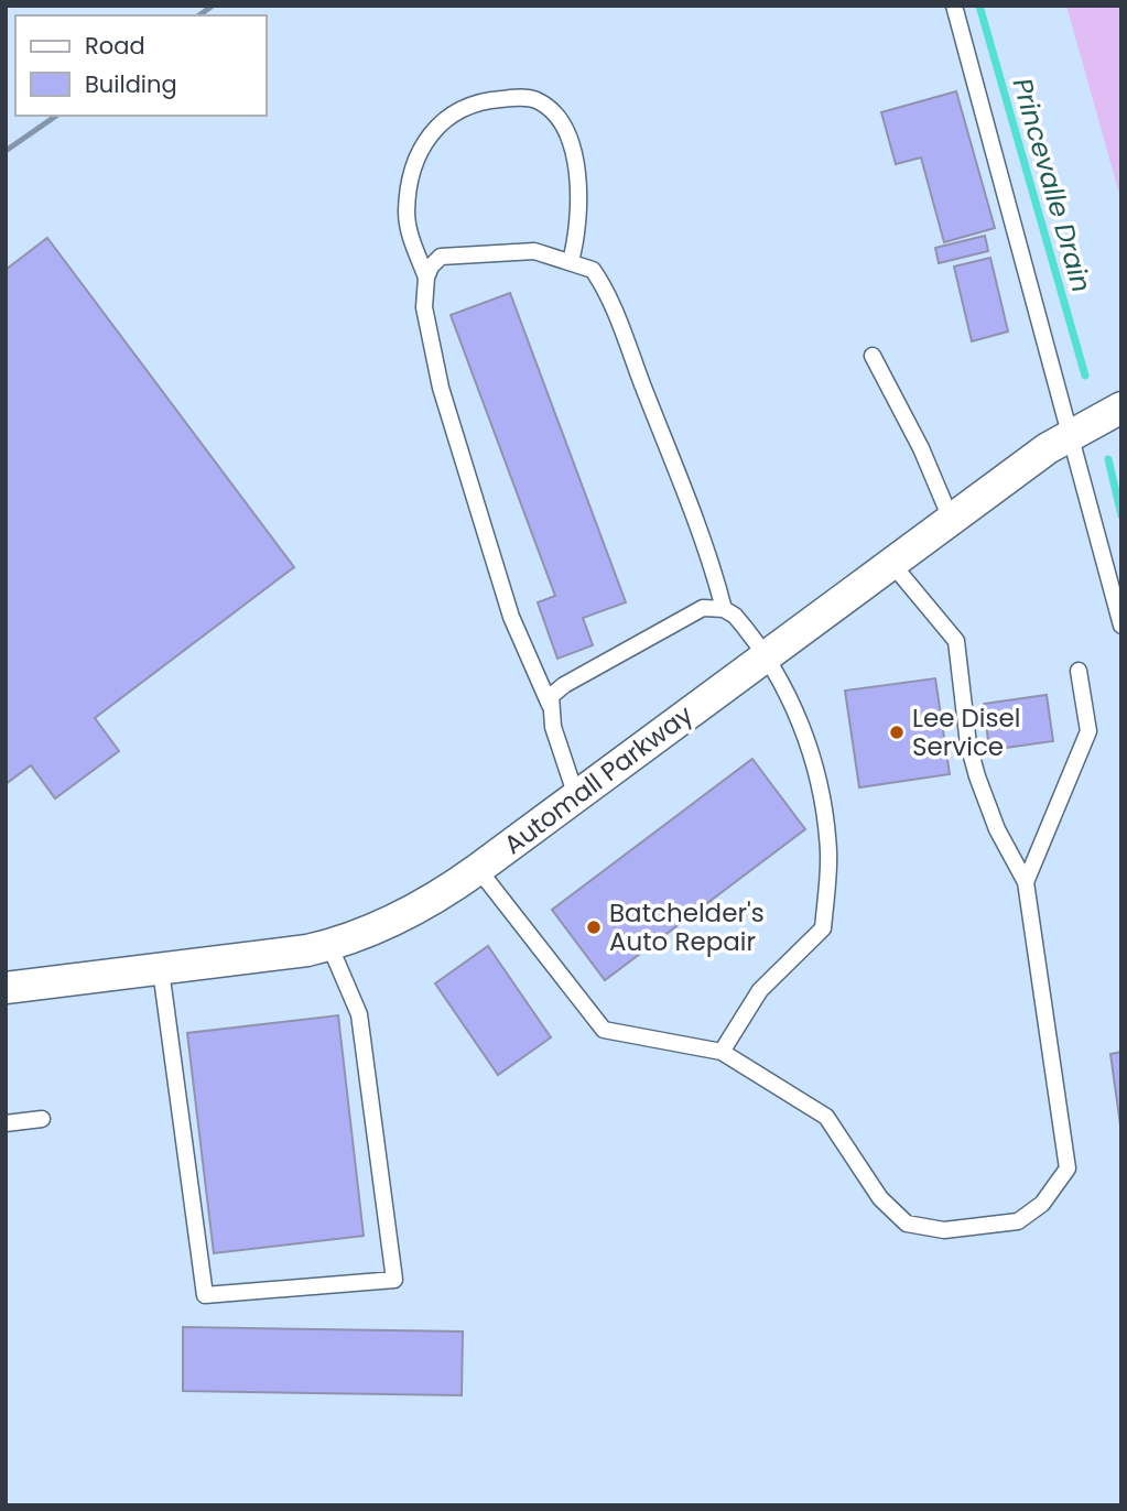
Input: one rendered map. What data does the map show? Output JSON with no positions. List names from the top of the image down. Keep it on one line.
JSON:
{"streets":{"street":["Automall Parkway"]},"water":["Princevalle Drain"],"places":["Lee Disel Service","Batchelder's Auto Repair"],"legend":["Road","Building"]}
